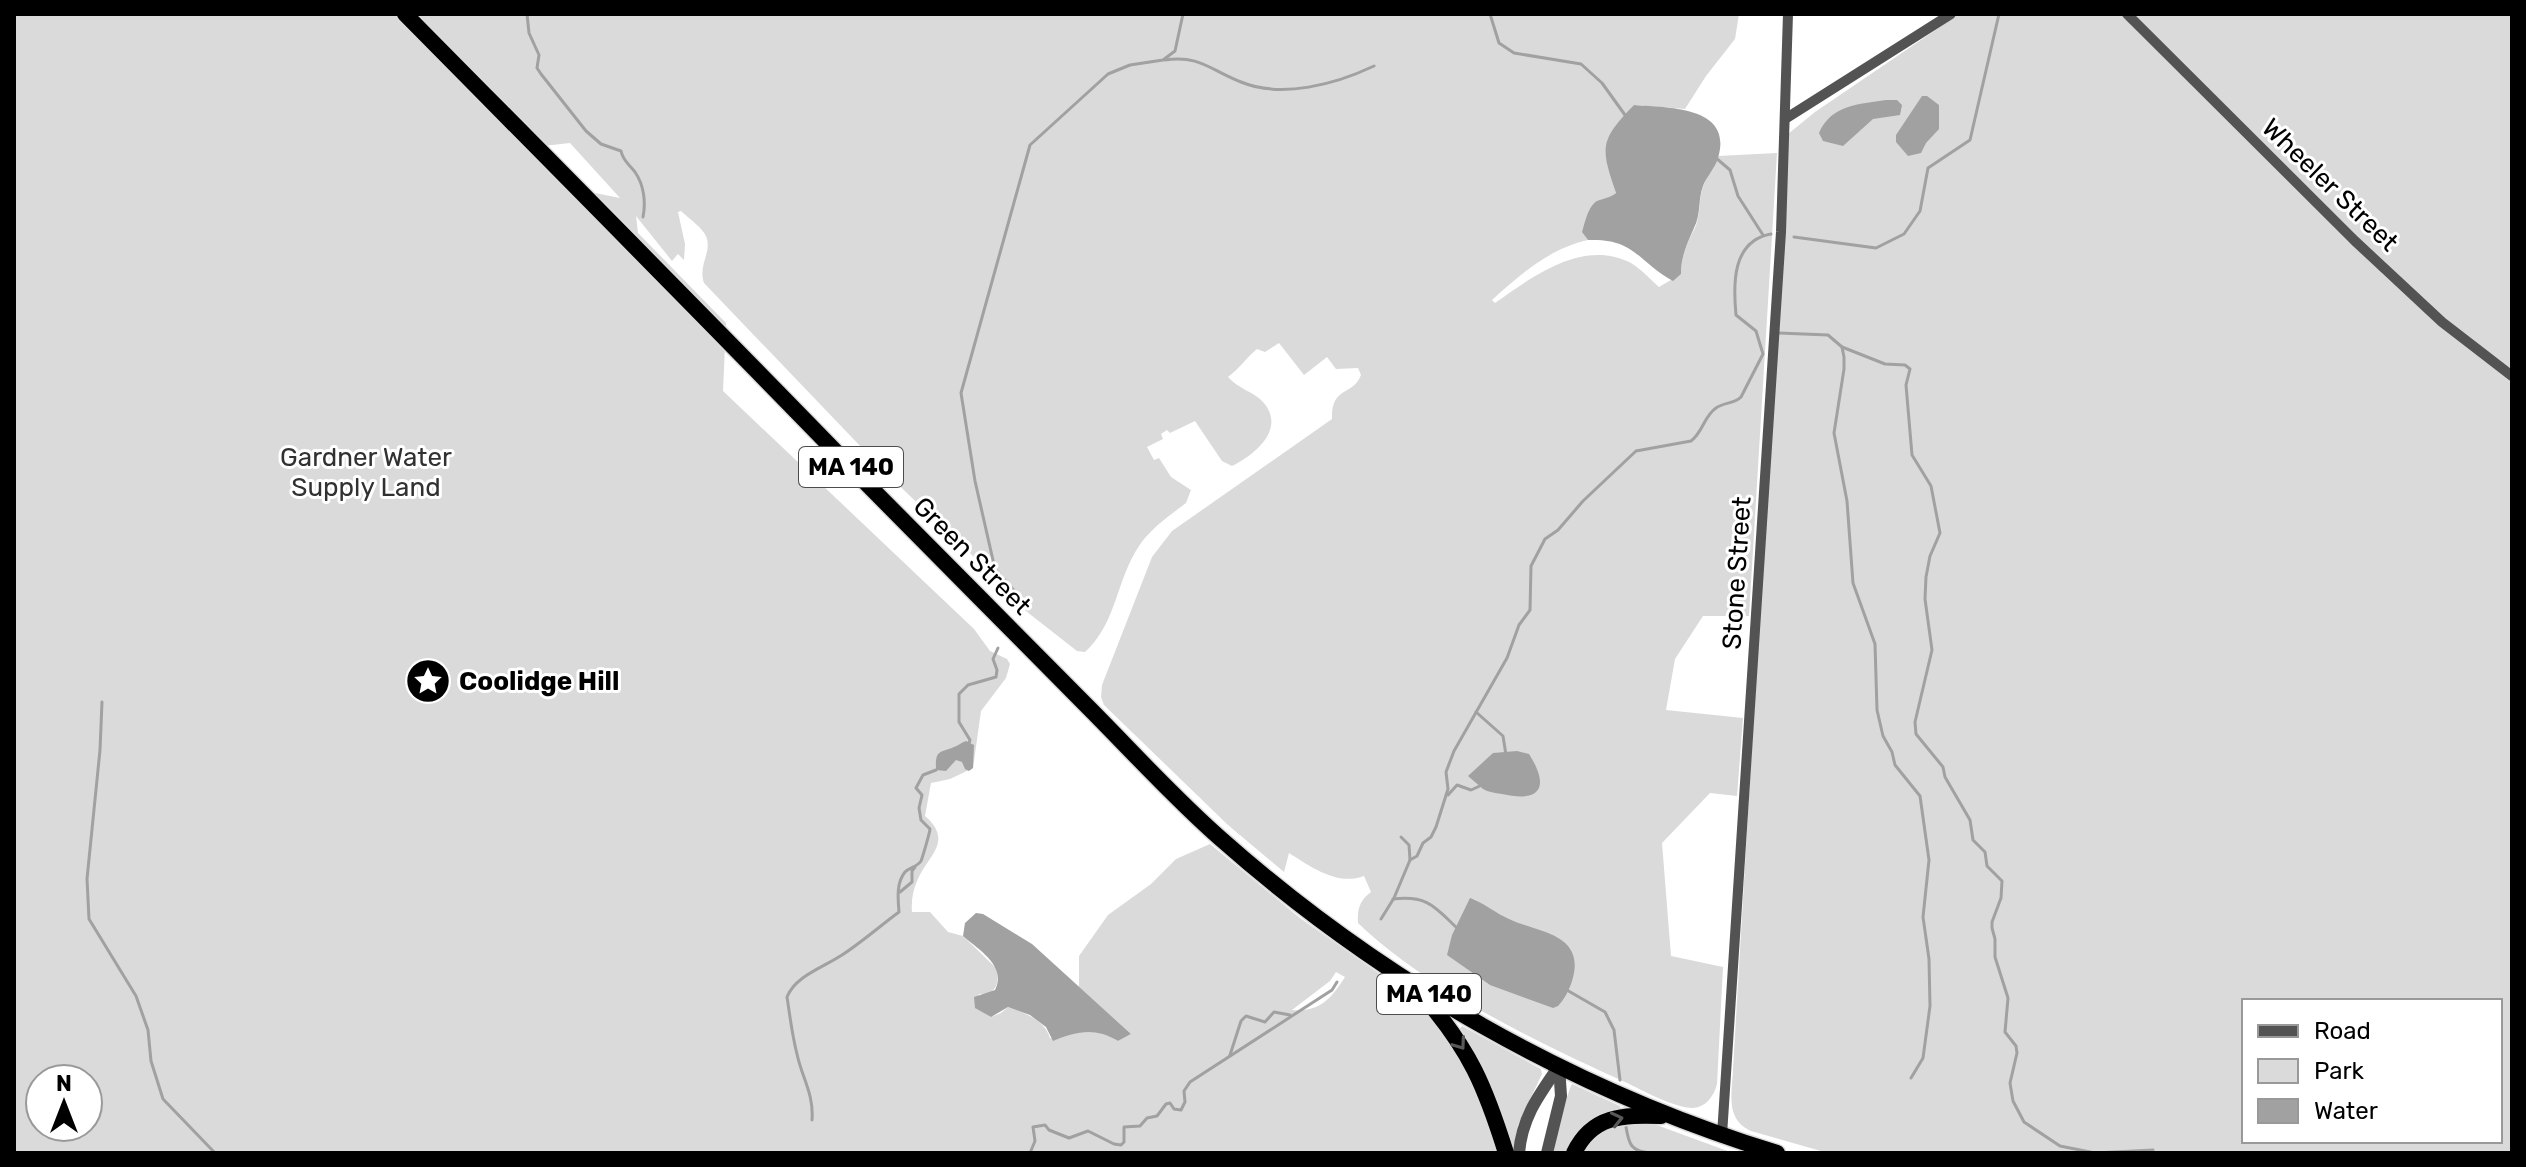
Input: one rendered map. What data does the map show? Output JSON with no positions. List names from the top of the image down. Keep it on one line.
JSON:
{"streets":{"highway":["MA 140","Green Street"],"street":["Wheeler Street","Stone Street"]},"crossings":[["MA 140","Green Street"],["MA 140","Stone Street"]],"parks":["Gardner Water Supply Land"],"places":{"place":["Coolidge Hill"]},"legend":["Road","Park","Water"],"north":"top"}
